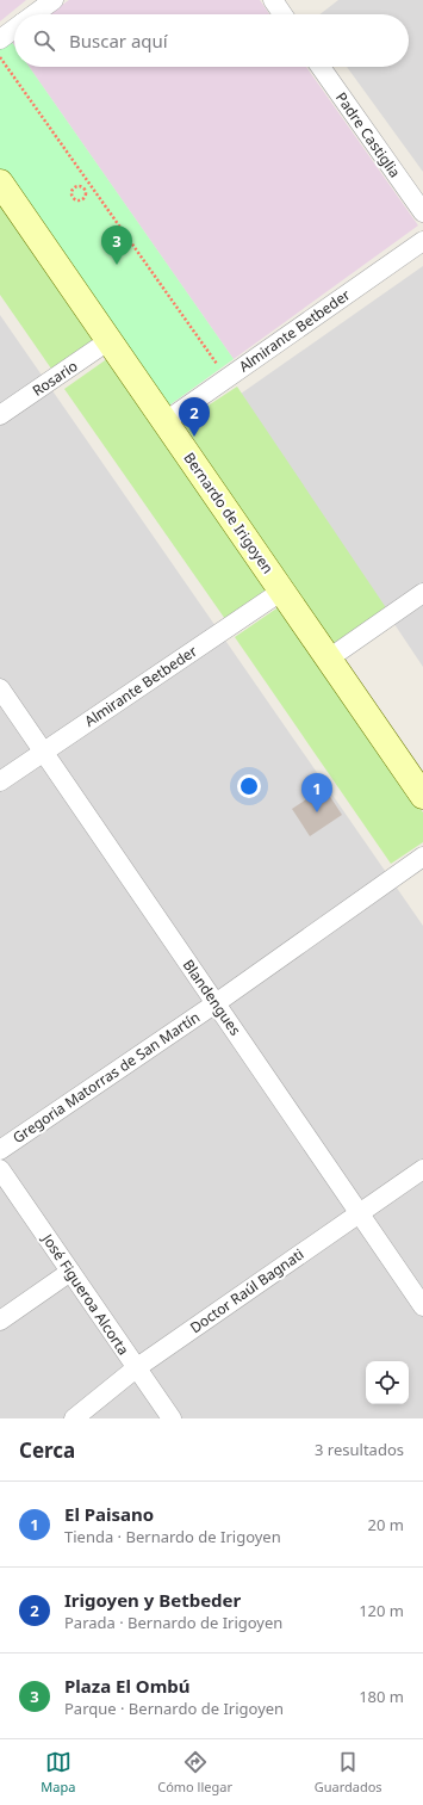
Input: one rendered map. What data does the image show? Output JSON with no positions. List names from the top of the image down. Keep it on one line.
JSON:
{"streets":{"street":["Padre Castiglia","Almirante Betbeder","Rosario","Bernardo de Irigoyen","Blandengues","Gregoria Matorras de San Martín","Doctor Raúl Bagnati","José Figueroa Alcorta"]},"crossings":[["Almirante Betbeder","Bernardo de Irigoyen"],["Almirante Betbeder","Blandengues"],["Rosario","Bernardo de Irigoyen"],["Blandengues","Gregoria Matorras de San Martín"],["Blandengues","Doctor Raúl Bagnati"],["Doctor Raúl Bagnati","José Figueroa Alcorta"]],"page":{"search":"Buscar aquí","pins":["3","2","1"],"heading":["Cerca","3 resultados"],"list":[{"mark":"1","name":"El Paisano","note":"Tienda · Bernardo de Irigoyen","value":"20 m"},{"mark":"2","name":"Irigoyen y Betbeder","note":"Parada · Bernardo de Irigoyen","value":"120 m"},{"mark":"3","name":"Plaza El Ombú","note":"Parque · Bernardo de Irigoyen","value":"180 m"}],"nav":["Mapa","Cómo llegar","Guardados"]}}
